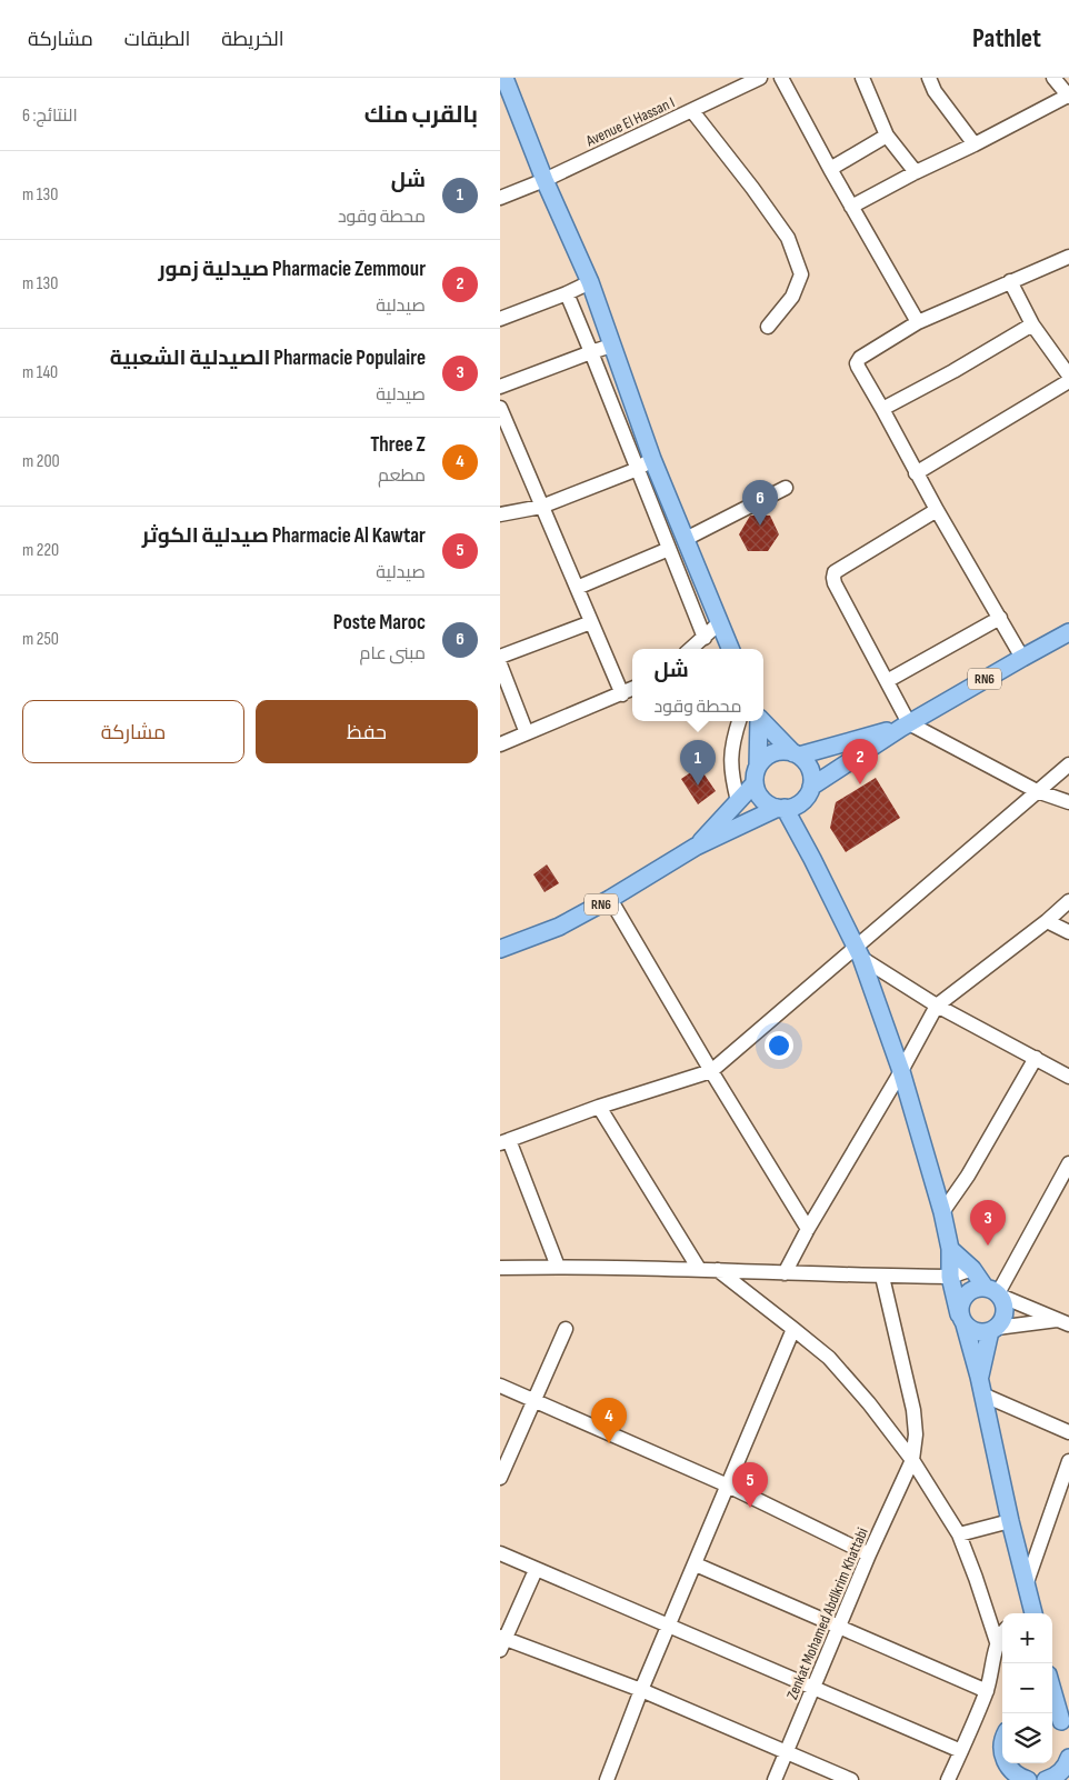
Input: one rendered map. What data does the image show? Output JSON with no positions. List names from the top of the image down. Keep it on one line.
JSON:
{"streets":{"main road":["RN6"],"street":["Avenue El Hassan I","Zenkat Mohamed Abdlkrim Khattabi"]},"page":{"header":"Pathlet","nav":["الخريطة","الطبقات","مشاركة"],"heading":["بالقرب منك","النتائج: 6"],"list":[{"mark":"1","name":"شل","note":"محطة وقود","value":"130 m"},{"mark":"2","name":"Pharmacie Zemmour صيدلية زمور","note":"صيدلية","value":"130 m"},{"mark":"3","name":"Pharmacie Populaire الصيدلية الشعبية","note":"صيدلية","value":"140 m"},{"mark":"4","name":"Three Z","note":"مطعم","value":"200 m"},{"mark":"5","name":"Pharmacie Al Kawtar صيدلية الكوثر","note":"صيدلية","value":"220 m"},{"mark":"6","name":"Poste Maroc","note":"مبنى عام","value":"250 m"}],"pins":["6","2","1","3","4","5"],"popup":["شل","محطة وقود"],"buttons":["حفظ","مشاركة"],"map_buttons":["+","−"]}}
